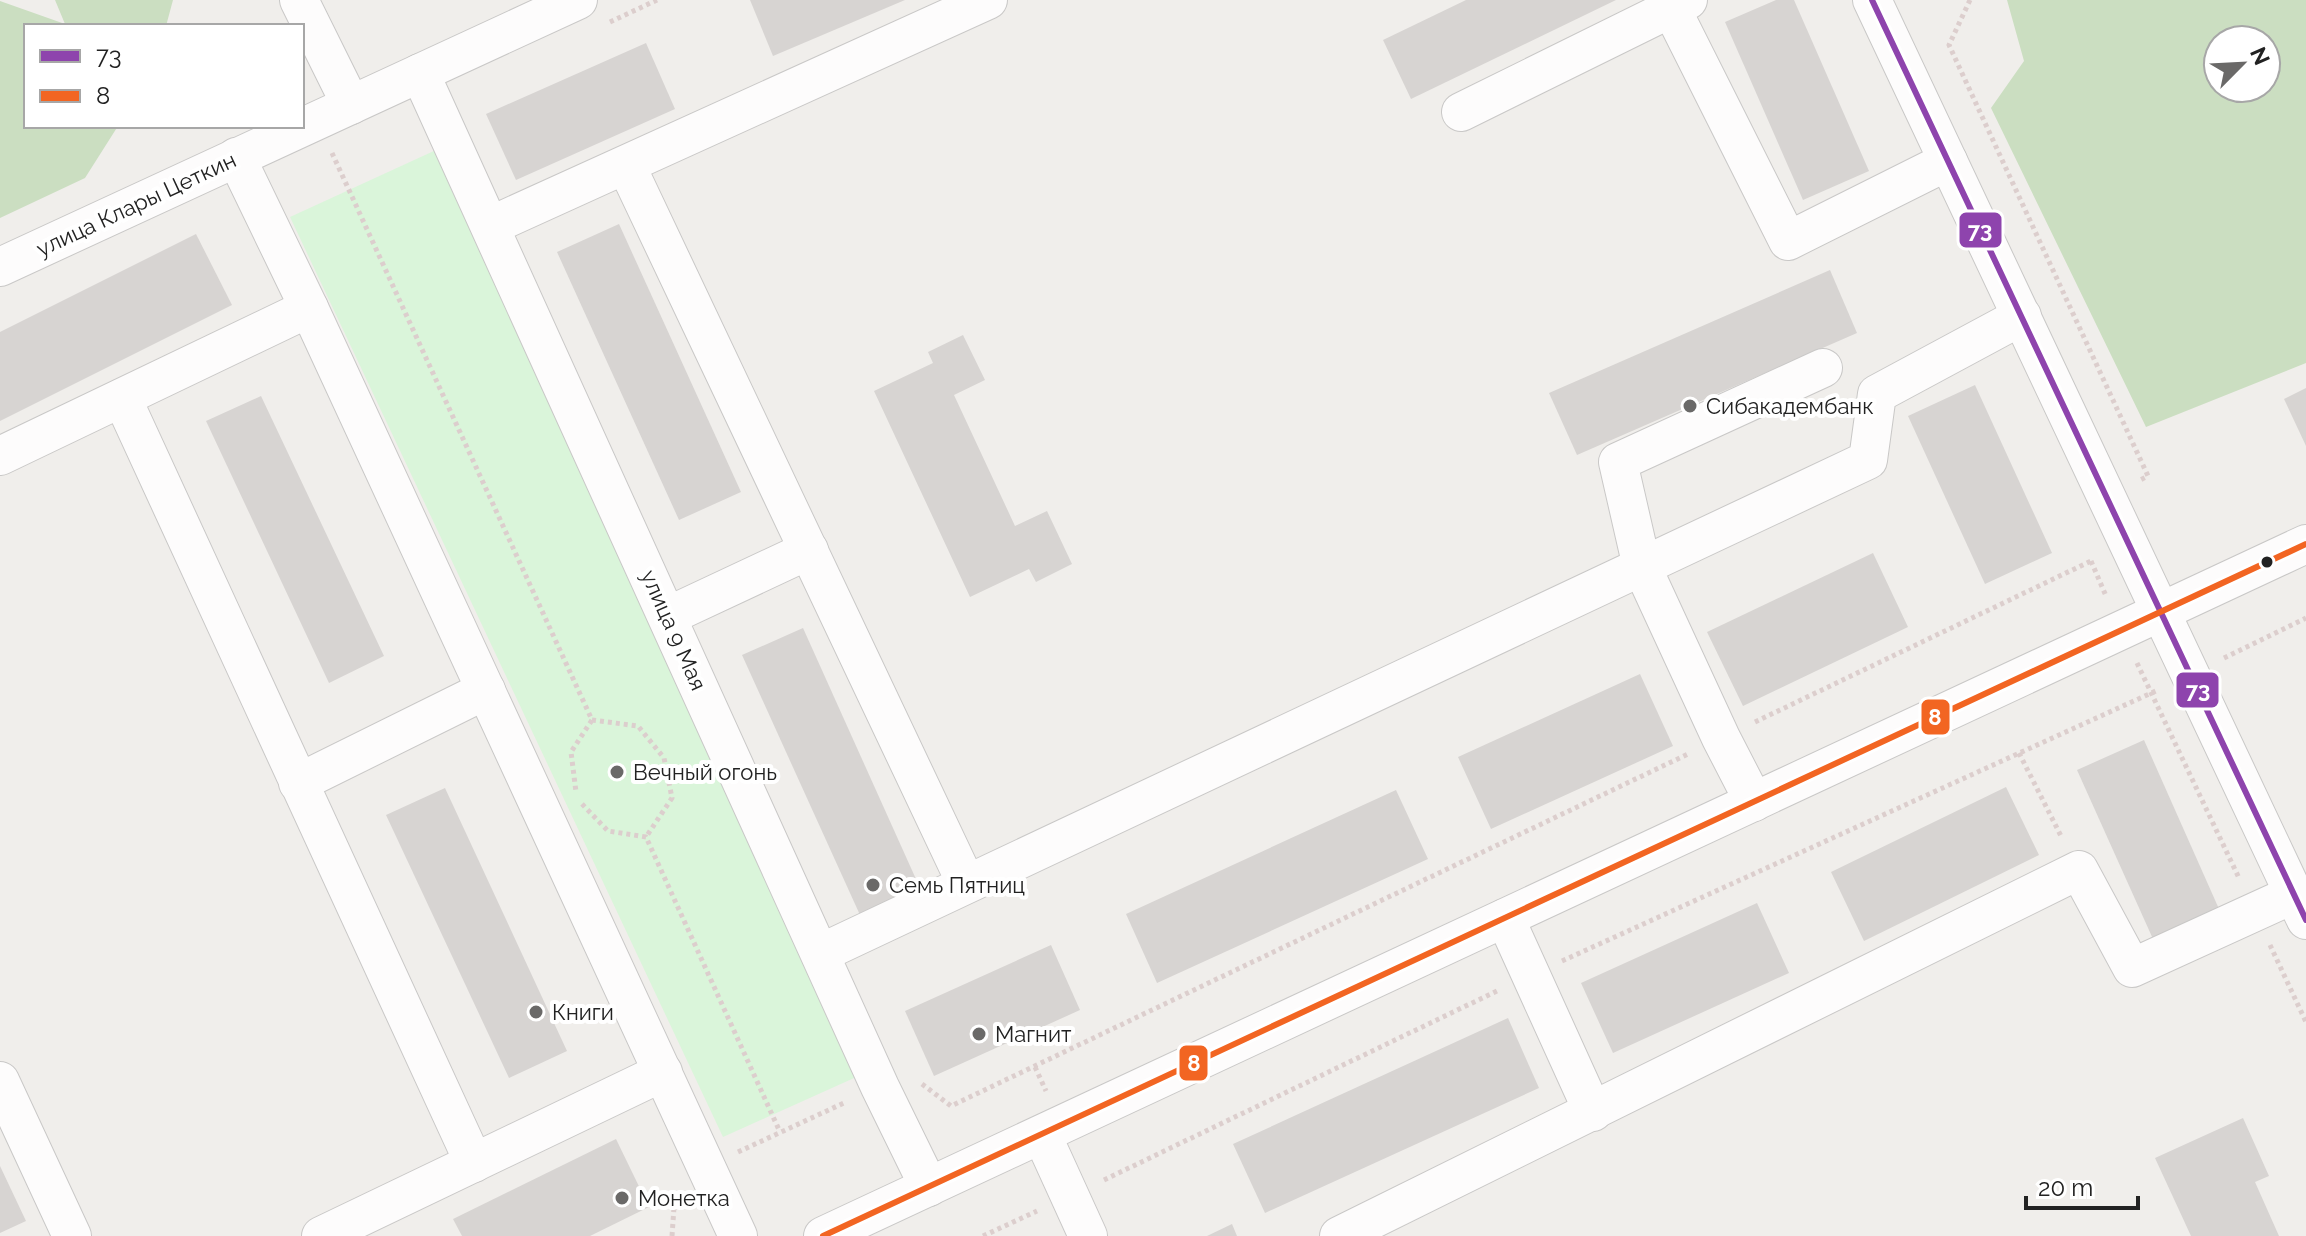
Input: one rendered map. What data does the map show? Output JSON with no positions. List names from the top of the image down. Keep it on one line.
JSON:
{"streets":{"street":["улица Клары Цеткин","улица 9 Мая"]},"crossings":[["улица Клары Цеткин","улица 9 Мая"]],"places":["Сибакадембанк","Вечный огонь","Семь Пятниц","Книги","Магнит","Монетка"],"lines":["transit line 73","transit line 8"],"legend":["73","8"],"scale_bar":"20 m","north":"top right"}
